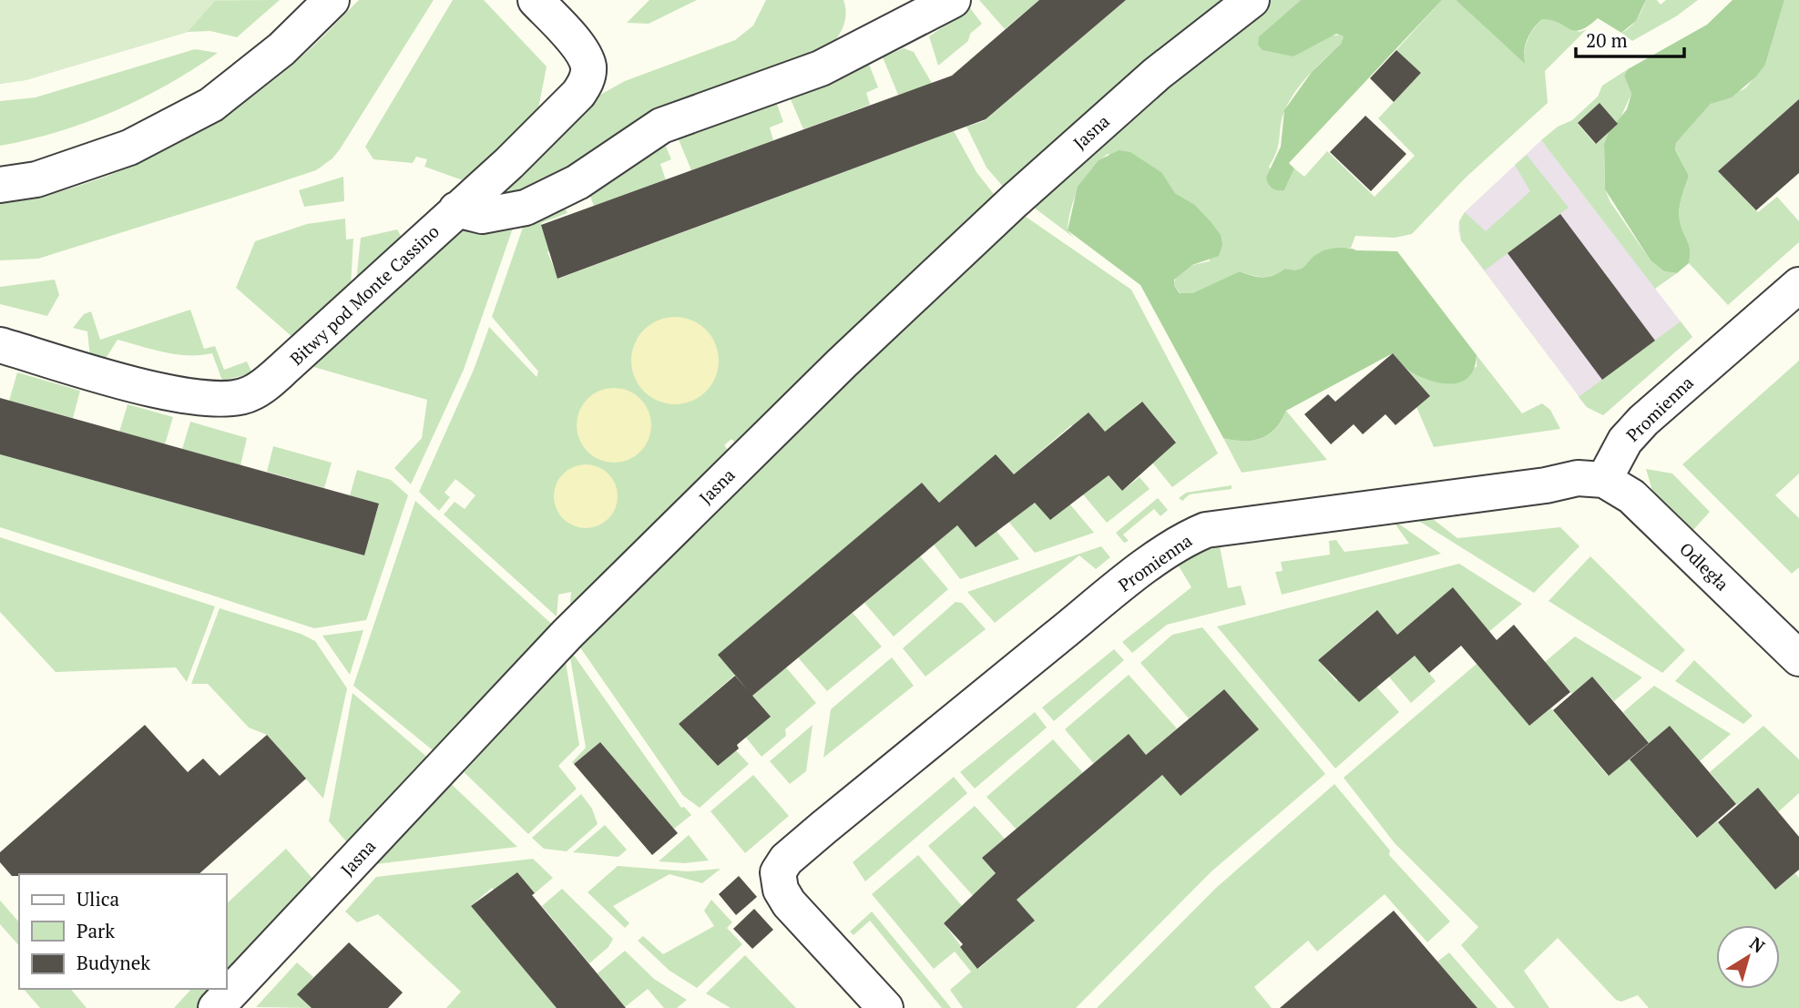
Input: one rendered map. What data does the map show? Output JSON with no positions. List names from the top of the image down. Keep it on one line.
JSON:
{"streets":{"street":["Jasna","Bitwy pod Monte Cassino","Promienna","Odległa"]},"crossings":[["Promienna","Odległa"]],"legend":["Ulica","Park","Budynek"],"scale_bar":"20 m","north":"top right"}
